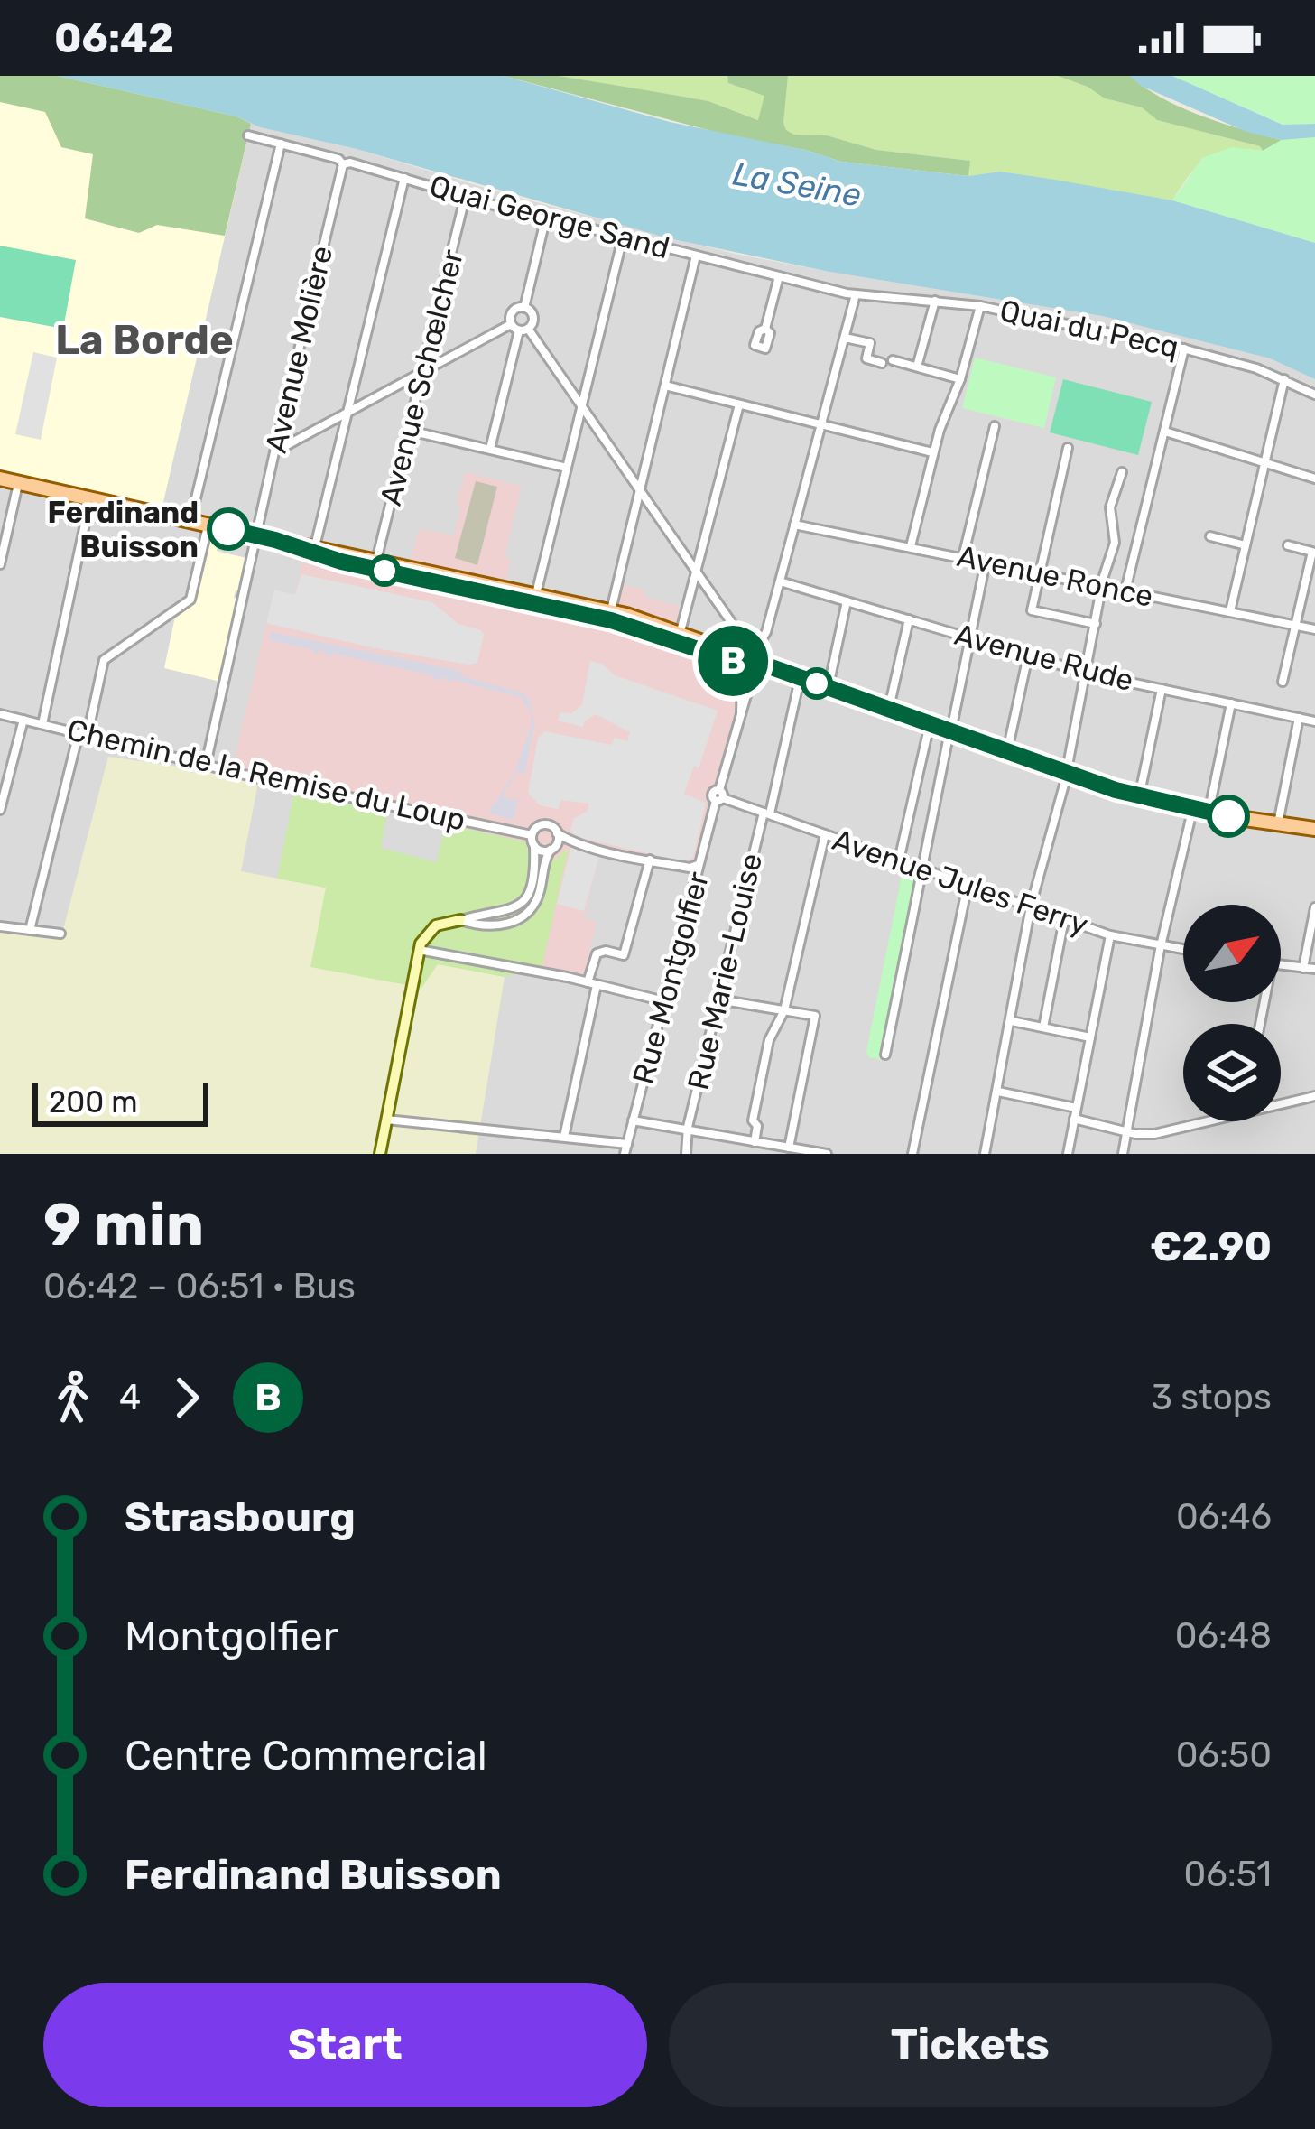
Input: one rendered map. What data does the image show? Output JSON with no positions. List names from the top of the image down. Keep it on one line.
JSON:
{"streets":{"street":["Quai George Sand","Quai du Pecq","Avenue Molière","Avenue Schœlcher","Avenue Ronce","Avenue Rude","Chemin de la Remise du Loup","Avenue Jules Ferry","Rue Marie-Louise","Rue Montgolfier"]},"crossings":[["Quai George Sand","Quai du Pecq"],["Quai George Sand","Avenue Molière"],["Quai George Sand","Avenue Schœlcher"],["Avenue Molière","Chemin de la Remise du Loup"],["Avenue Jules Ferry","Rue Marie-Louise"],["Avenue Jules Ferry","Rue Montgolfier"]],"districts":["La Borde"],"water":["La Seine"],"places":["Ferdinand Buisson"],"lines":["bus line B"],"scale_bar":"200 m","north":"top right","page":{"status":"06:42","on_map":"B","scale":"200 m","heading":["9 min","06:42 – 06:51 · Bus","€2.90"],"legs":["4","B","3 stops"],"list":[{"name":"Strasbourg","value":"06:46"},{"name":"Montgolfier","value":"06:48"},{"name":"Centre Commercial","value":"06:50"},{"name":"Ferdinand Buisson","value":"06:51"}],"buttons":["Start","Tickets"]}}
